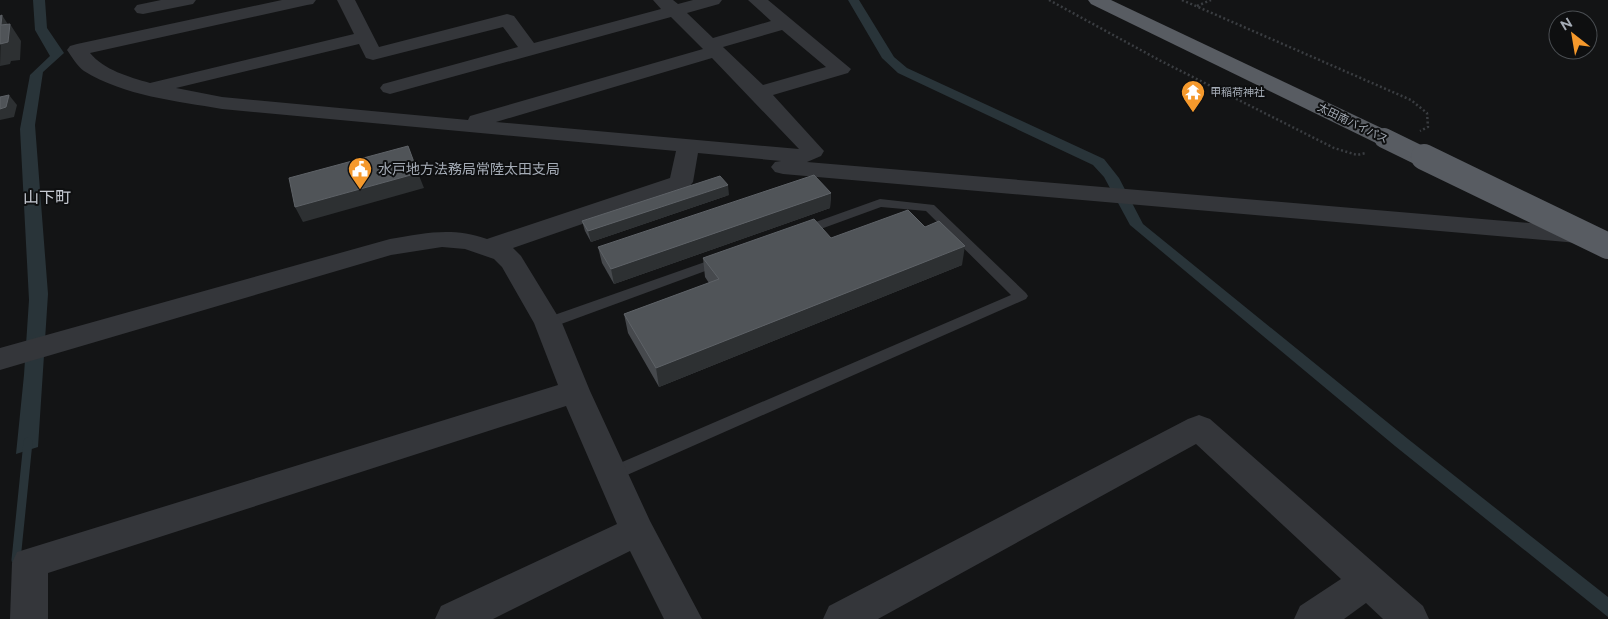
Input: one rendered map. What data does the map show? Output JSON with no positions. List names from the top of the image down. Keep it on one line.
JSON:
{"streets":{"highway":["太田南バイパス"]},"districts":["山下町"],"places":{"temple":["甲稲荷神社"],"public building":["水戸地方法務局常陸太田支局"]},"north":"top left"}
